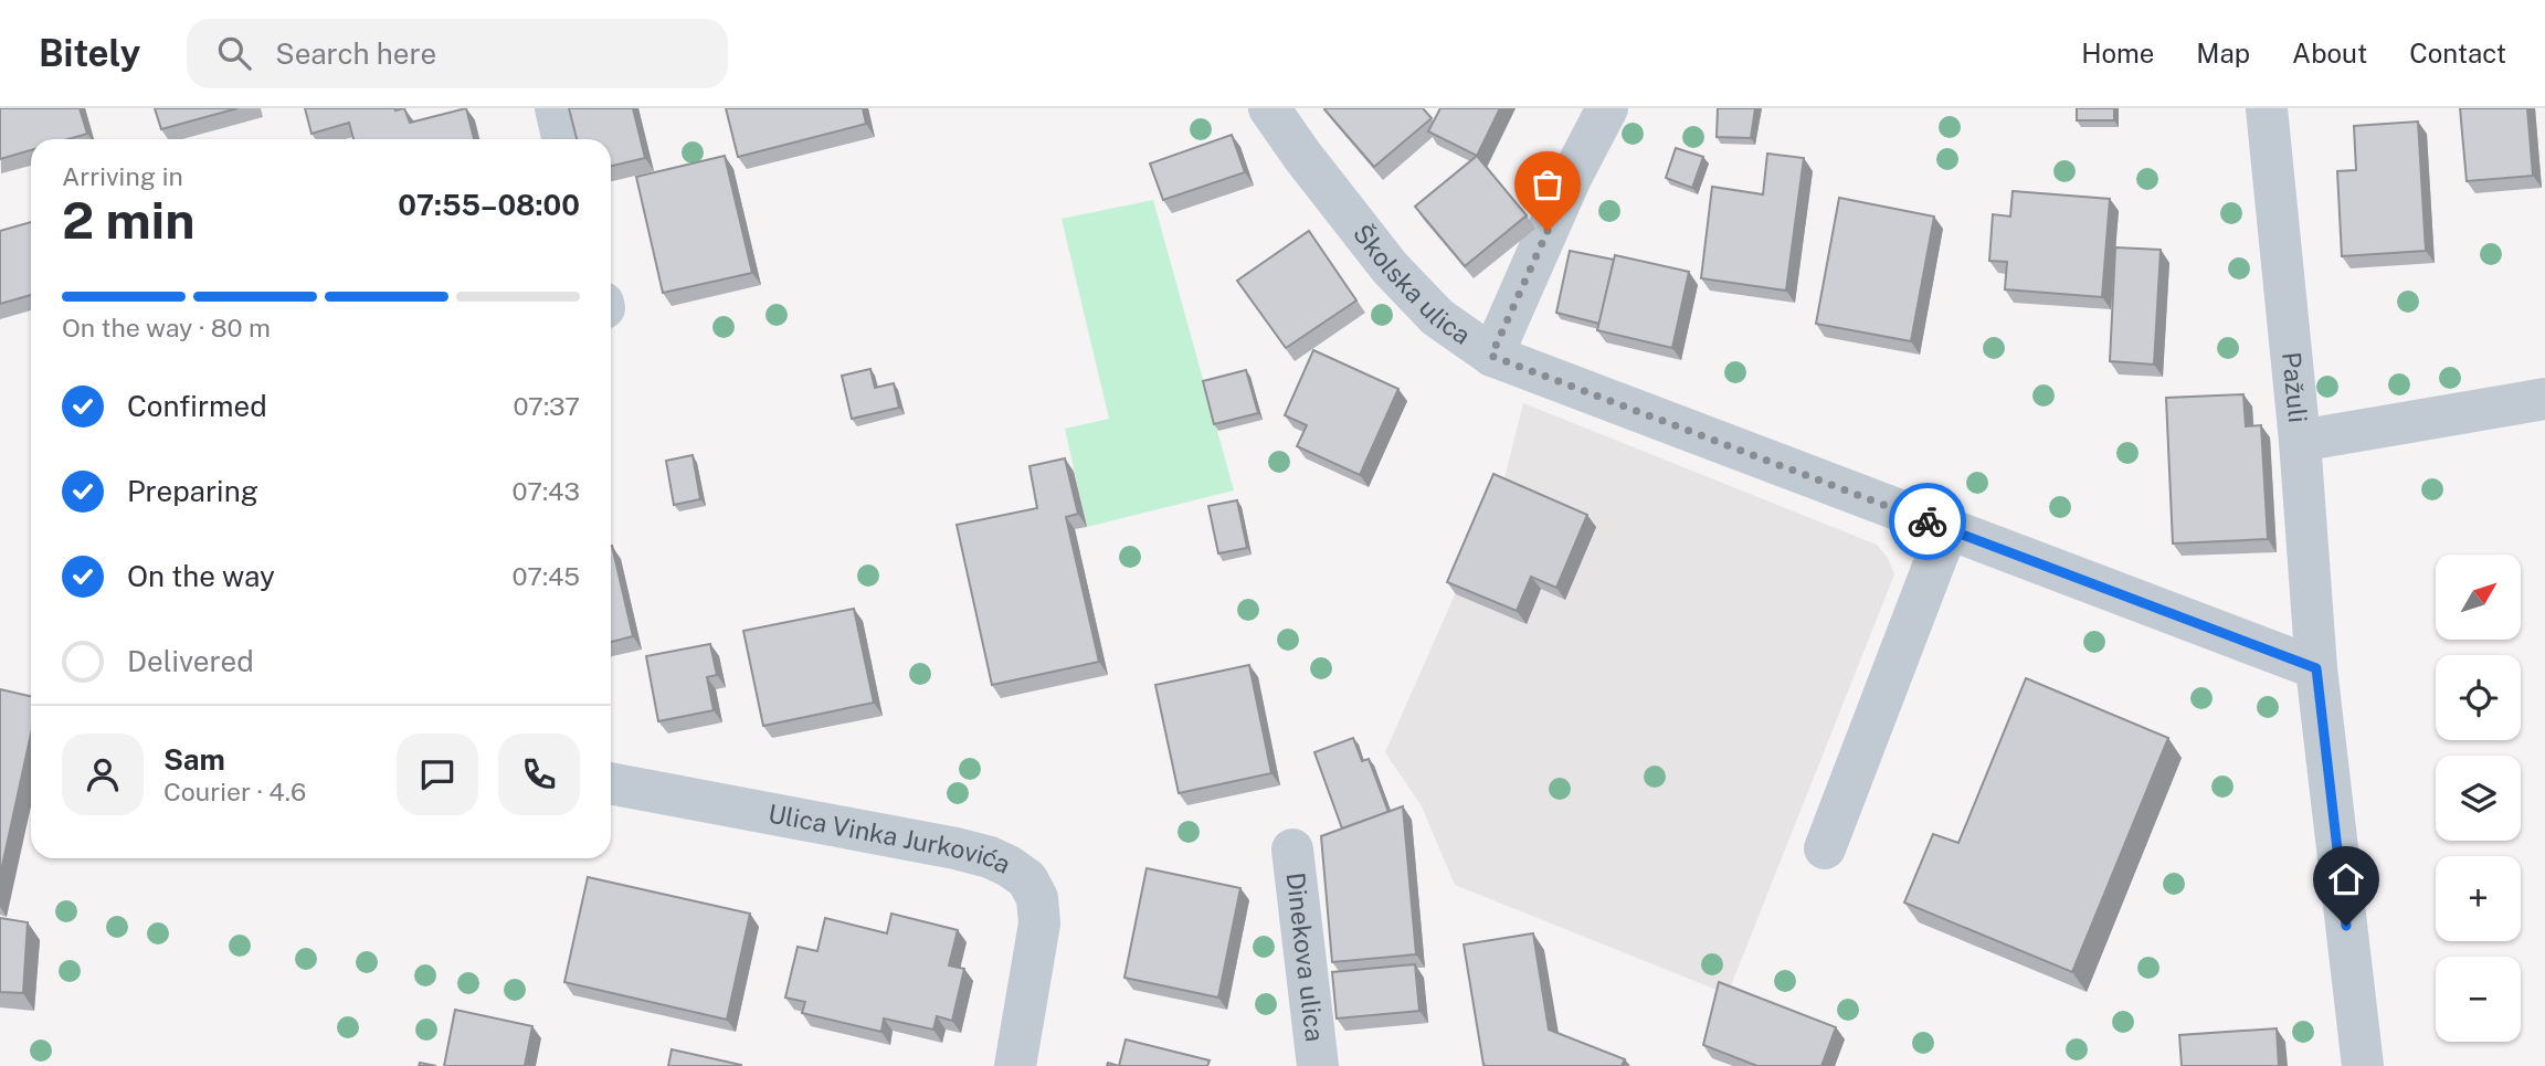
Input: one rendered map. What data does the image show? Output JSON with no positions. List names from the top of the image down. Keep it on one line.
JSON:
{"streets":{"street":["Školska ulica","Pažuli","Ulica Vinka Jurkovića","Dinekova ulica"]},"crossings":[["Školska ulica","Pažuli"]],"north":"top right","page":{"header":"Bitely","search":"Search here","nav":["Home","Map","About","Contact"],"heading":["2 min","Arriving in","07:55–08:00"],"panel":["Sam","Courier · 4.6"],"bar":"On the way · 80 m","list":[["Confirmed","07:37"],["Preparing","07:43"],["On the way","07:45"],"Delivered"],"map_buttons":["+","−"]}}
